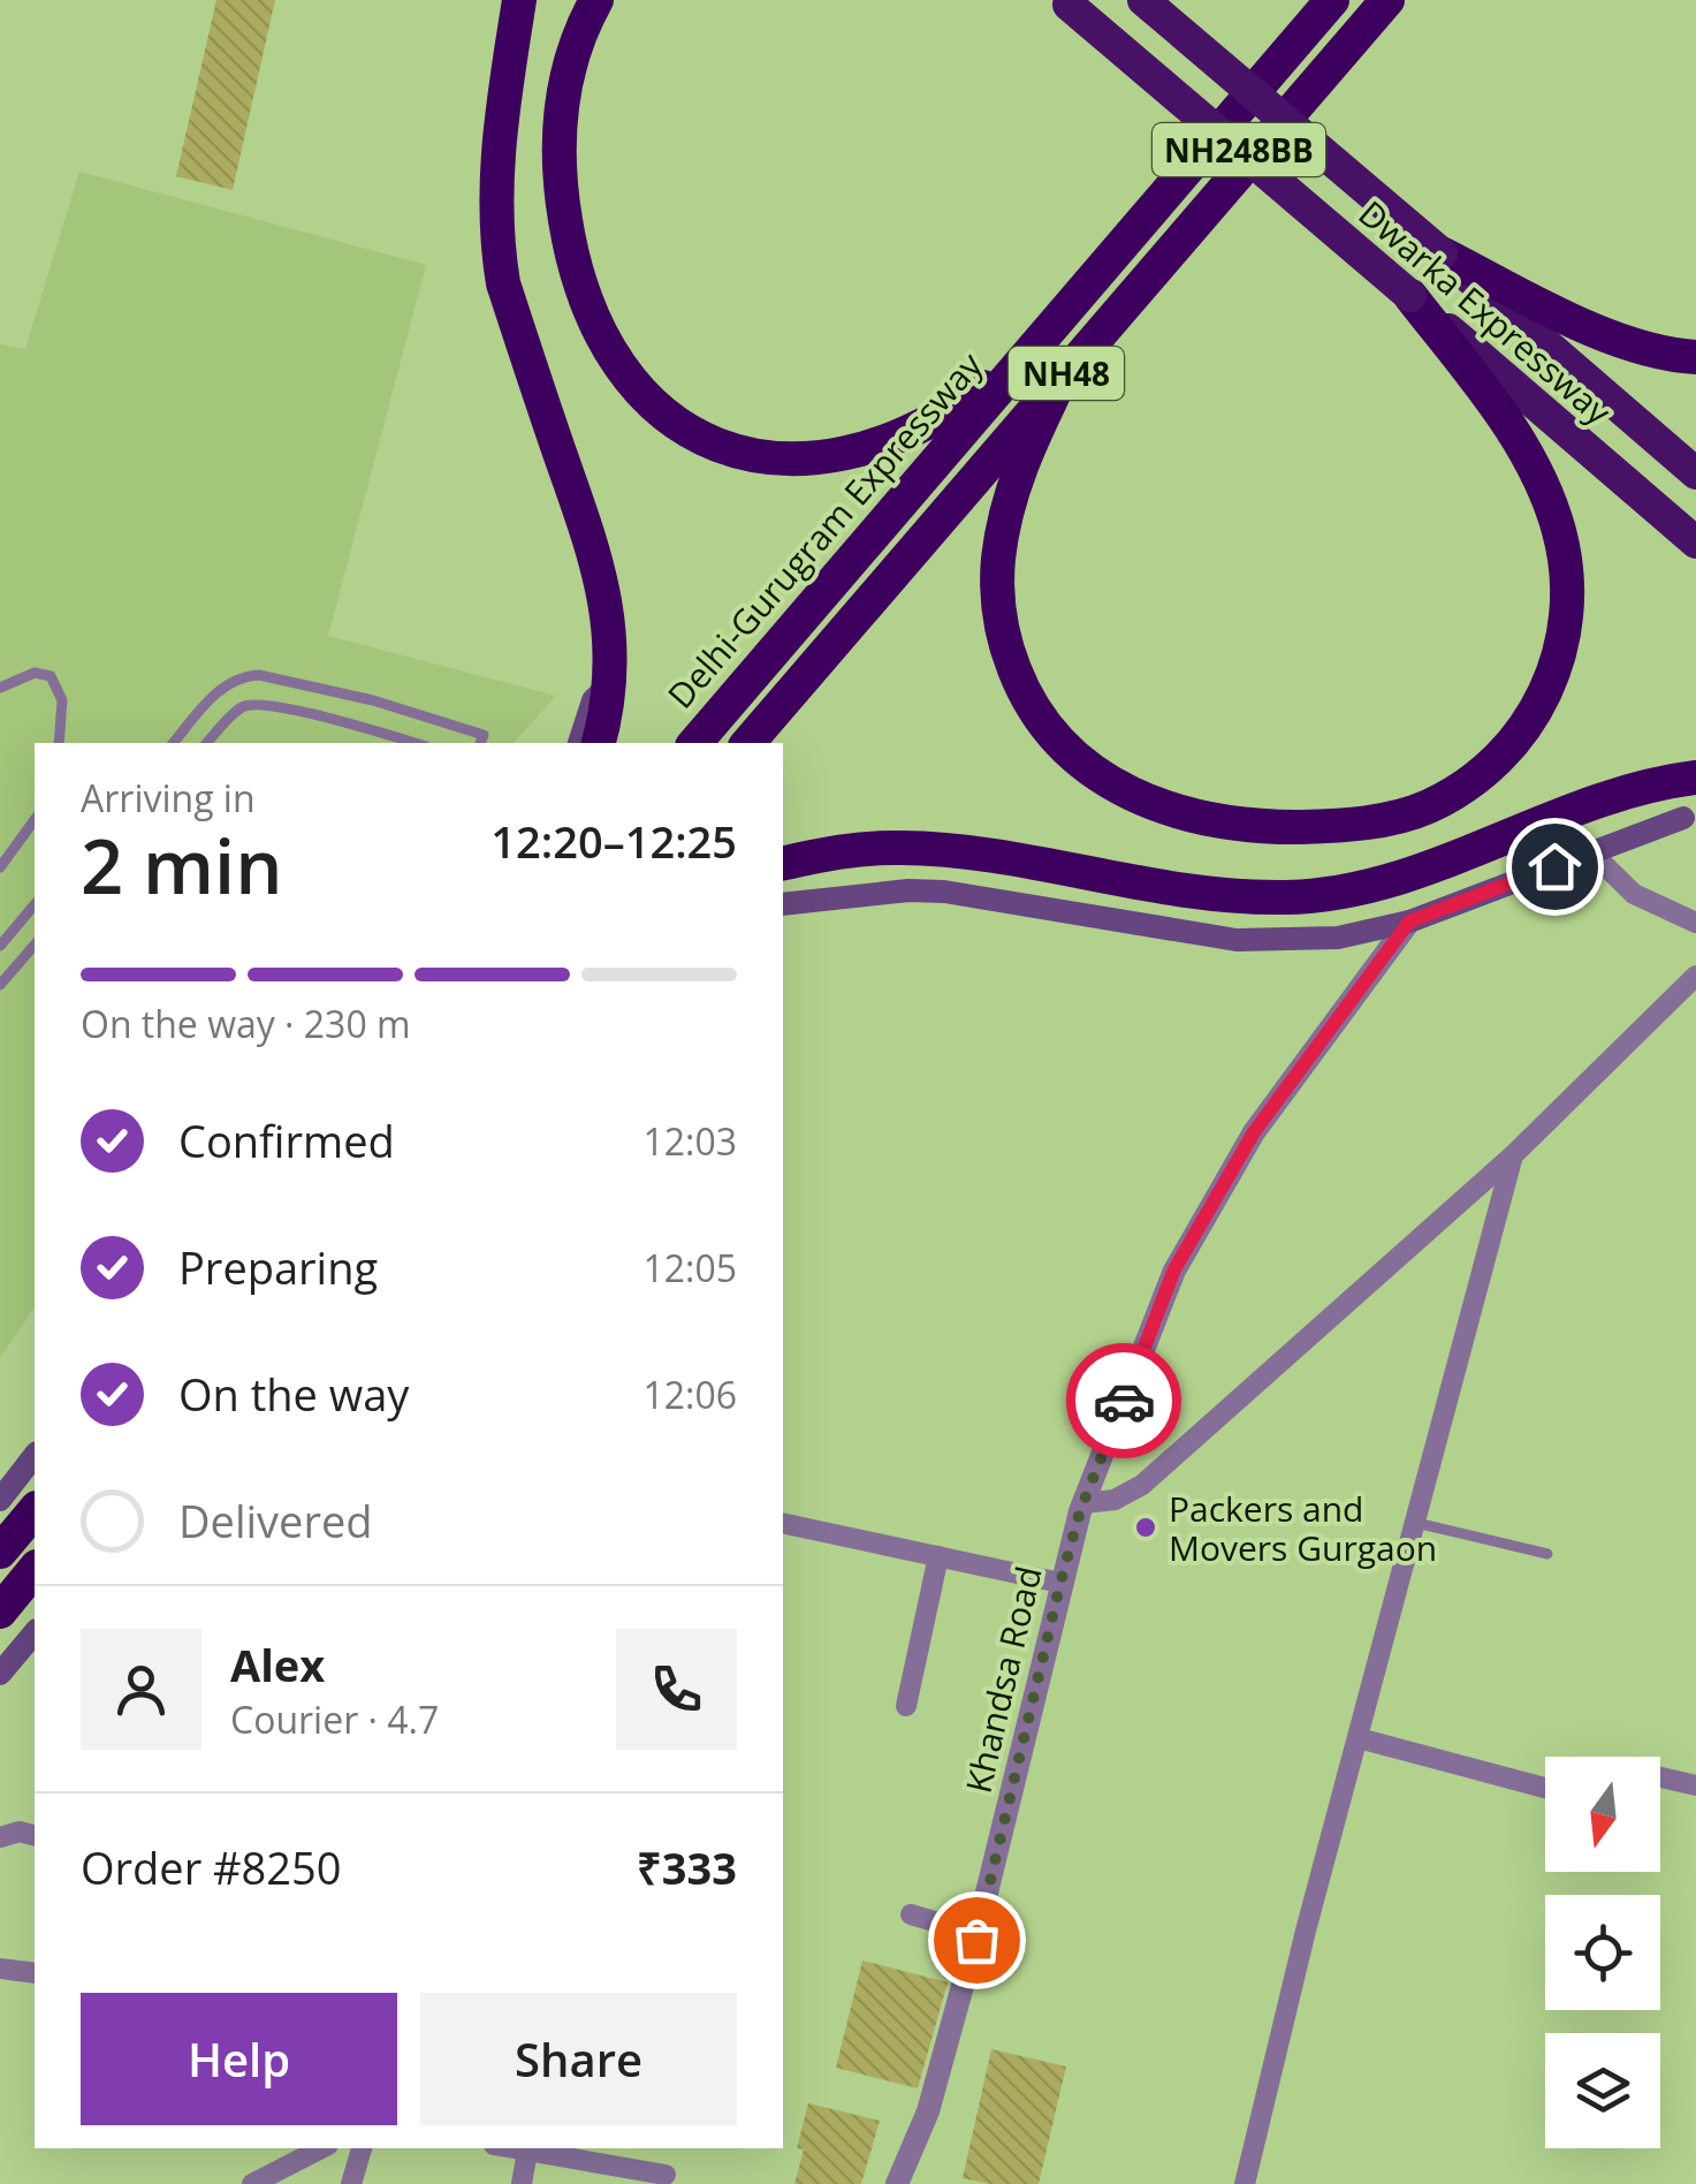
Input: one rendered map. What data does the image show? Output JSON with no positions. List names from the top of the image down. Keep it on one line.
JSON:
{"streets":{"highway":["NH248BB","Dwarka Expressway","NH48","Delhi-Gurugram Expressway"],"street":["Khandsa Road"]},"places":["Packers and Movers Gurgaon"],"north":"bottom","page":{"heading":["2 min","Arriving in","12:20–12:25"],"panel":["Alex","Courier · 4.7","Order #8250","₹333"],"bar":"On the way · 230 m","list":[["Confirmed","12:03"],["Preparing","12:05"],["On the way","12:06"],"Delivered"],"buttons":["Help","Share"]}}
